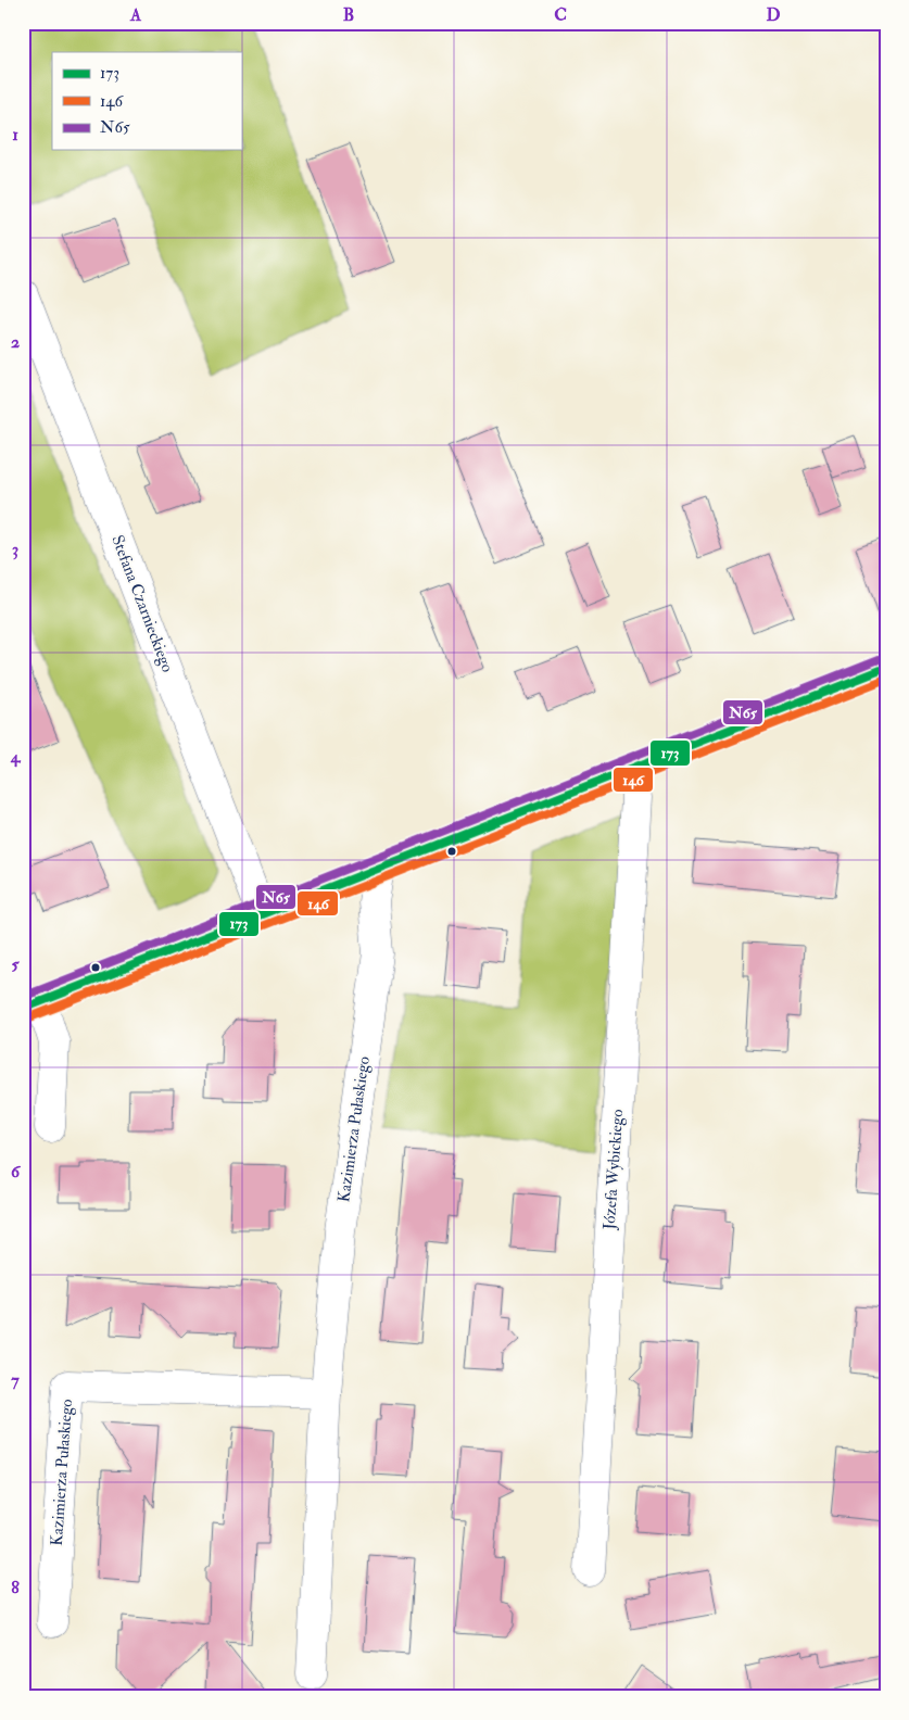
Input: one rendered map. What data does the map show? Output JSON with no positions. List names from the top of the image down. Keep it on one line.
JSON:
{"streets":{"street":["Stefana Czarnieckiego","Kazimierza Pułaskiego","Józefa Wybickiego"]},"lines":["transit line N65","transit line 173","transit line 146"],"legend":["173","146","N65"],"grid":{"columns":["A","B","C","D"],"rows":["1","2","3","4","5","6","7","8"]}}
